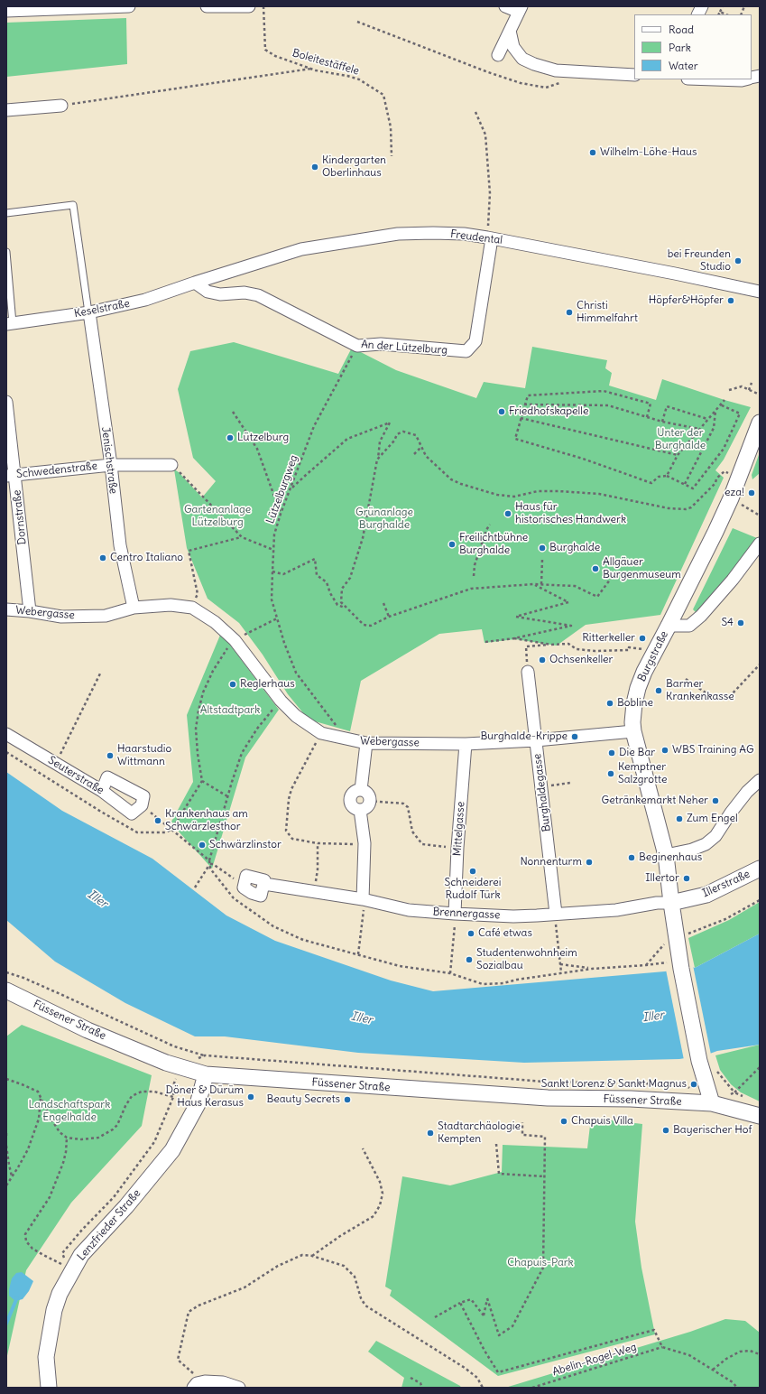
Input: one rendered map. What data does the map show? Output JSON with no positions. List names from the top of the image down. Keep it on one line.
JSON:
{"streets":{"street":["Freudental","Keselstraße","An der Lützelburg","Jenischstraße","Schwedenstraße","Dornstraße","Webergasse","Burgstraße","Seuterstraße","Burghaldegasse","Mittelgasse","Illerstraße","Brennergasse","Füssener Straße","Lenzfrieder Straße"],"path":["Boleitestäffele","Lützelburgweg","Abelin-Rogel-Weg"]},"crossings":[["Freudental","Keselstraße"],["Freudental","An der Lützelburg"],["Keselstraße","An der Lützelburg"],["Keselstraße","Jenischstraße"],["An der Lützelburg","Lützelburgweg"],["Jenischstraße","Schwedenstraße"],["Jenischstraße","Webergasse"],["Schwedenstraße","Dornstraße"],["Lützelburgweg","Webergasse"],["Dornstraße","Webergasse"],["Webergasse","Burgstraße"],["Webergasse","Burghaldegasse"],["Webergasse","Mittelgasse"],["Burgstraße","Illerstraße"],["Burgstraße","Brennergasse"],["Burgstraße","Füssener Straße"],["Burghaldegasse","Brennergasse"],["Mittelgasse","Brennergasse"],["Illerstraße","Brennergasse"],["Füssener Straße","Lenzfrieder Straße"]],"water":["Iller"],"parks":["Unter der Burghalde","Gartenanlage Lützelburg","Grünanlage Burghalde","Altstadtpark","Landschaftspark Engelhalde","Chapuis-Park"],"places":["Wilhelm-Löhe-Haus","Kindergarten Oberlinhaus","bei Freunden Studio","Höpfer&Höpfer","Christi Himmelfahrt","Friedhofskapelle","Lützelburg","eza!","Haus für historisches Handwerk","Freilichtbühne Burghalde","Burghalde","Centro Italiano","Allgäuer Burgenmuseum","S4","Ritterkeller","Ochsenkeller","Reglerhaus","Barmer Krankenkasse","Bobline","Burghalde-Krippe","WBS Training AG","Die Bar","Haarstudio Wittmann","Kemptner Salzgrotte","Getränkemarkt Neher","Zum Engel","Krankenhaus am Schwärzlesthor","Schwärzlinstor","Beginenhaus","Nonnenturm","Schneiderei Rudolf Türk","Illertor","Café etwas","Studentenwohnheim Sozialbau","Sankt Lorenz & Sankt Magnus","Döner & Dürüm Haus Kerasus","Beauty Secrets","Chapuis Villa","Bayerischer Hof","Stadtarchäologie Kempten"],"legend":["Road","Park","Water"]}
